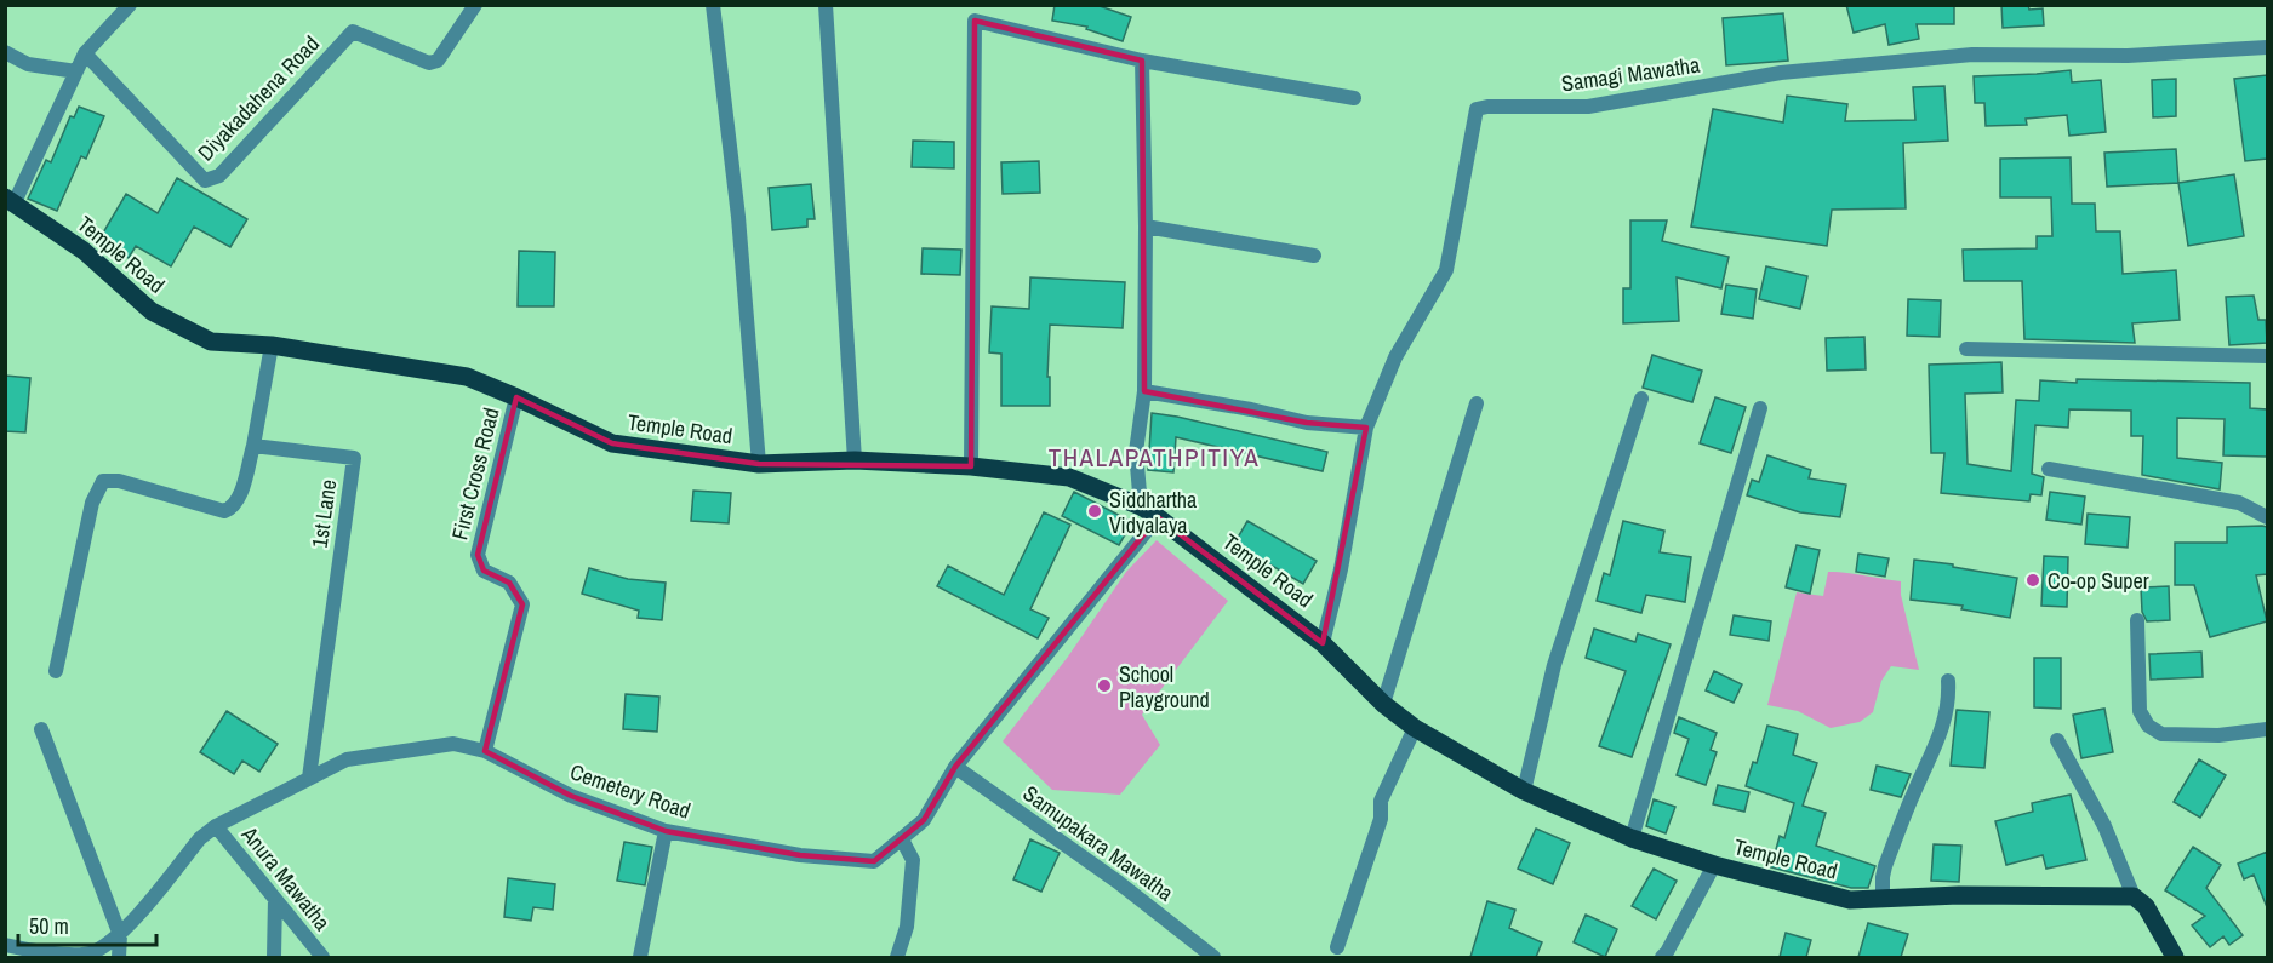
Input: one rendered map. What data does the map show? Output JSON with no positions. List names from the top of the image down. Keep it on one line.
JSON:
{"streets":{"main road":["Temple Road"],"street":["Samagi Mawatha","Diyakadahena Road","First Cross Road","1st Lane","Cemetery Road","Samupakara Mawatha","Anura Mawatha"]},"crossings":[["Temple Road","First Cross Road"],["Temple Road","Cemetery Road"],["First Cross Road","Cemetery Road"],["1st Lane","Cemetery Road"],["Cemetery Road","Samupakara Mawatha"],["Cemetery Road","Anura Mawatha"]],"districts":["THALAPATHPITIYA"],"places":["Siddhartha Vidyalaya","Co-op Super","School Playground"],"scale_bar":"50 m"}
